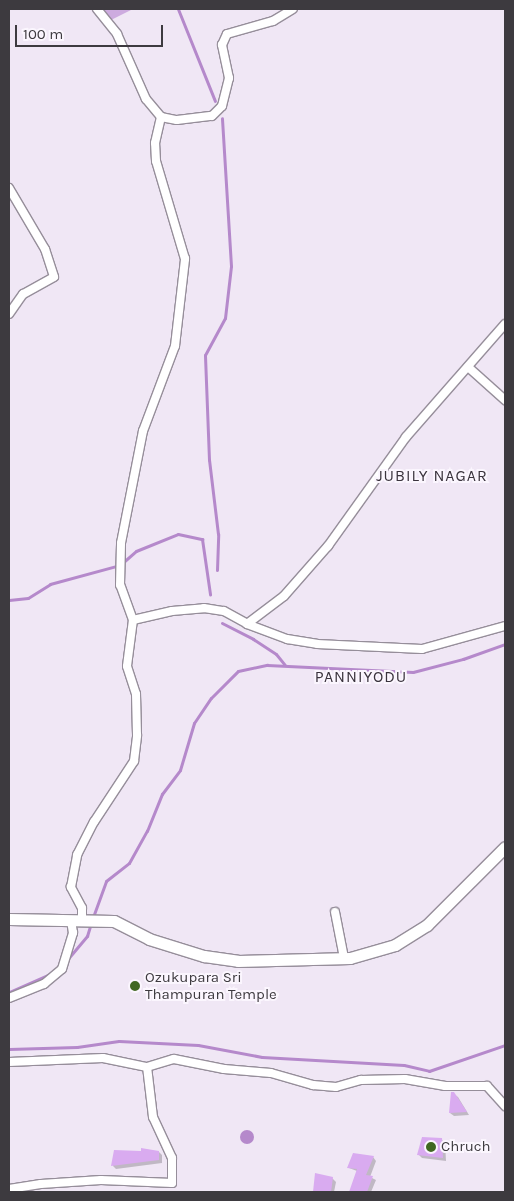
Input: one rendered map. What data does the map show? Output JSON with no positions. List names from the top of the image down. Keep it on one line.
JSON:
{"districts":["JUBILY NAGAR","PANNIYODU"],"places":["Ozukupara Sri Thampuran Temple","Chruch"],"scale_bar":"100 m"}
